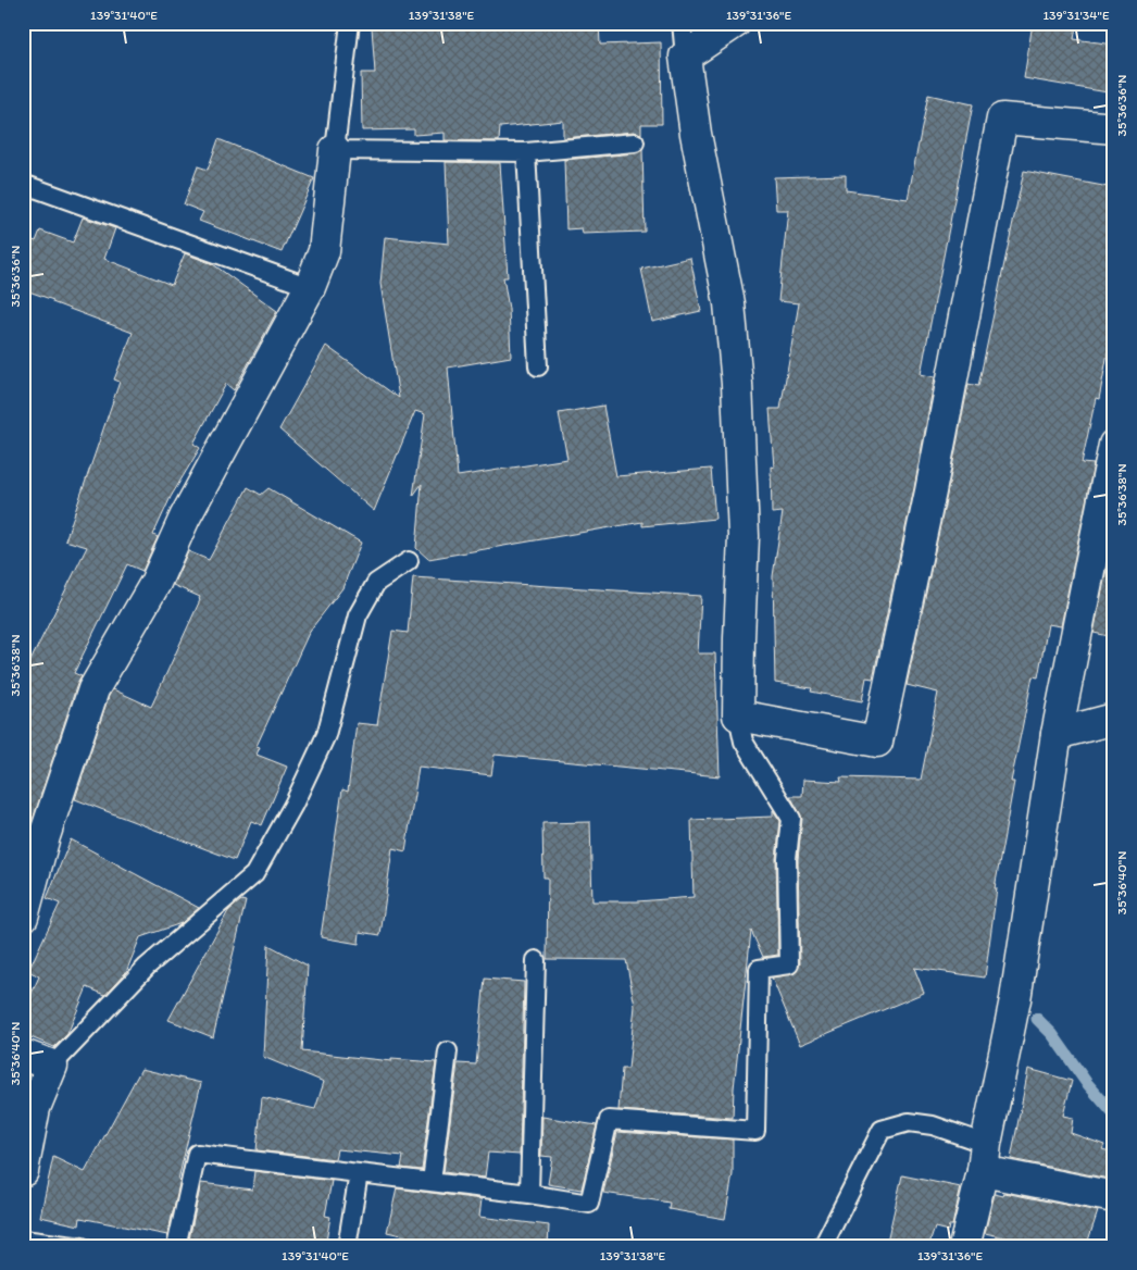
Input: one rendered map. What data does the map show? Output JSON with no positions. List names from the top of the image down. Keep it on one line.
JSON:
{"coordinates":["139°31'40\"E","139°31'38\"E","139°31'36\"E","139°31'34\"E","35°36'36\"N","35°36'38\"N","35°36'40\"N"]}
